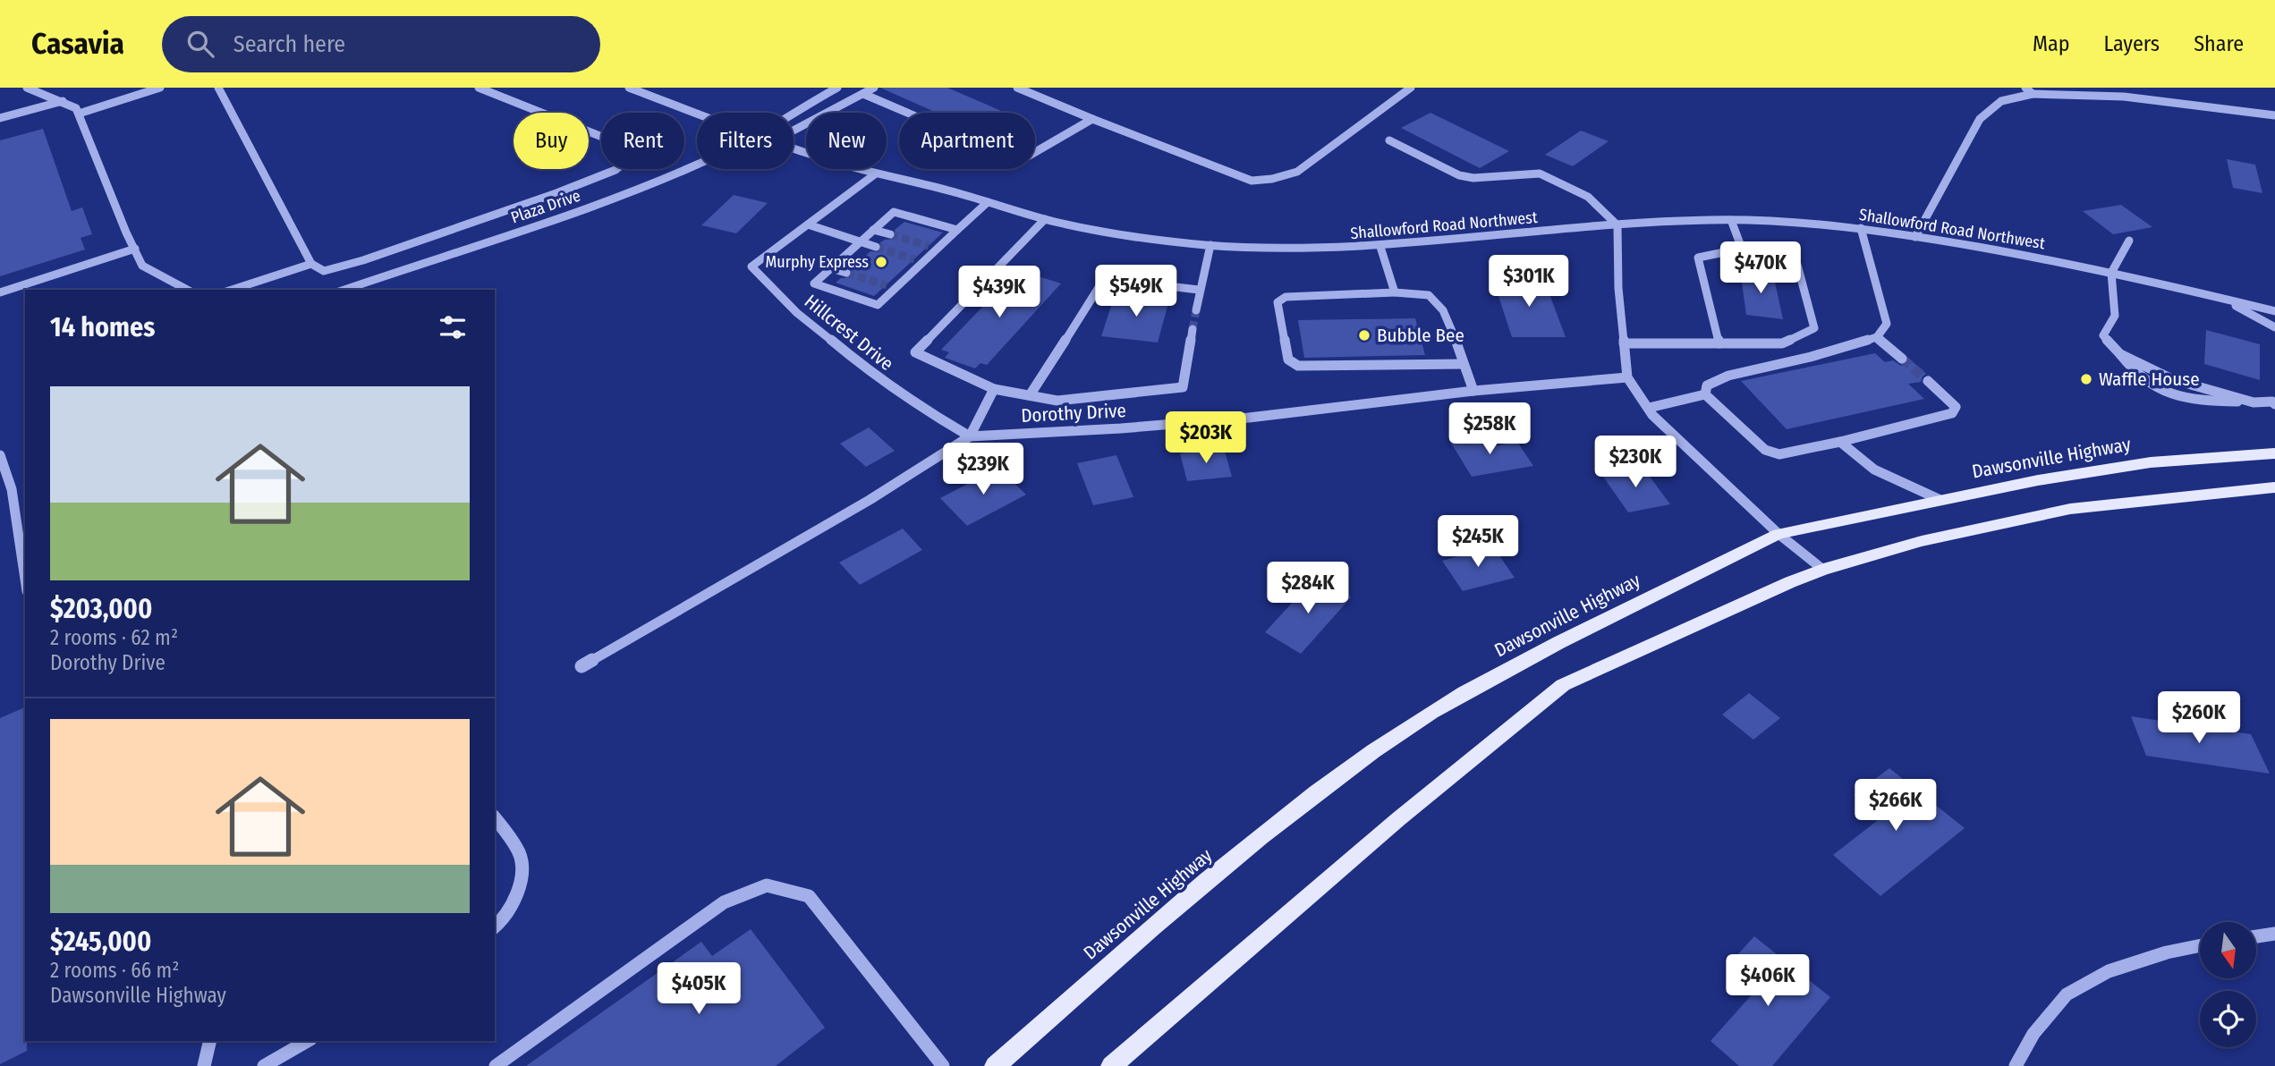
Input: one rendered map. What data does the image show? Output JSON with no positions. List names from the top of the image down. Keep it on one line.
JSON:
{"streets":{"main road":["Dawsonville Highway"],"street":["Plaza Drive","Shallowford Road Northwest","Hillcrest Drive","Dorothy Drive"]},"crossings":[["Shallowford Road Northwest","Hillcrest Drive"],["Hillcrest Drive","Dorothy Drive"]],"places":["Murphy Express","Bubble Bee","Waffle House"],"north":"bottom","page":{"header":"Casavia","search":"Search here","nav":["Map","Layers","Share"],"chip":["Buy","Rent","Filters","New","Apartment"],"price":["$470K","$301K","$549K","$439K","$258K","$203K","$230K","$239K","$245K","$284K","$260K","$266K","$406K","$405K"],"heading":"14 homes","list":[{"name":"$203,000","note":"2 rooms · 62 m² · Dorothy Drive"},{"name":"$245,000","note":"2 rooms · 66 m² · Dawsonville Highway"}]}}
